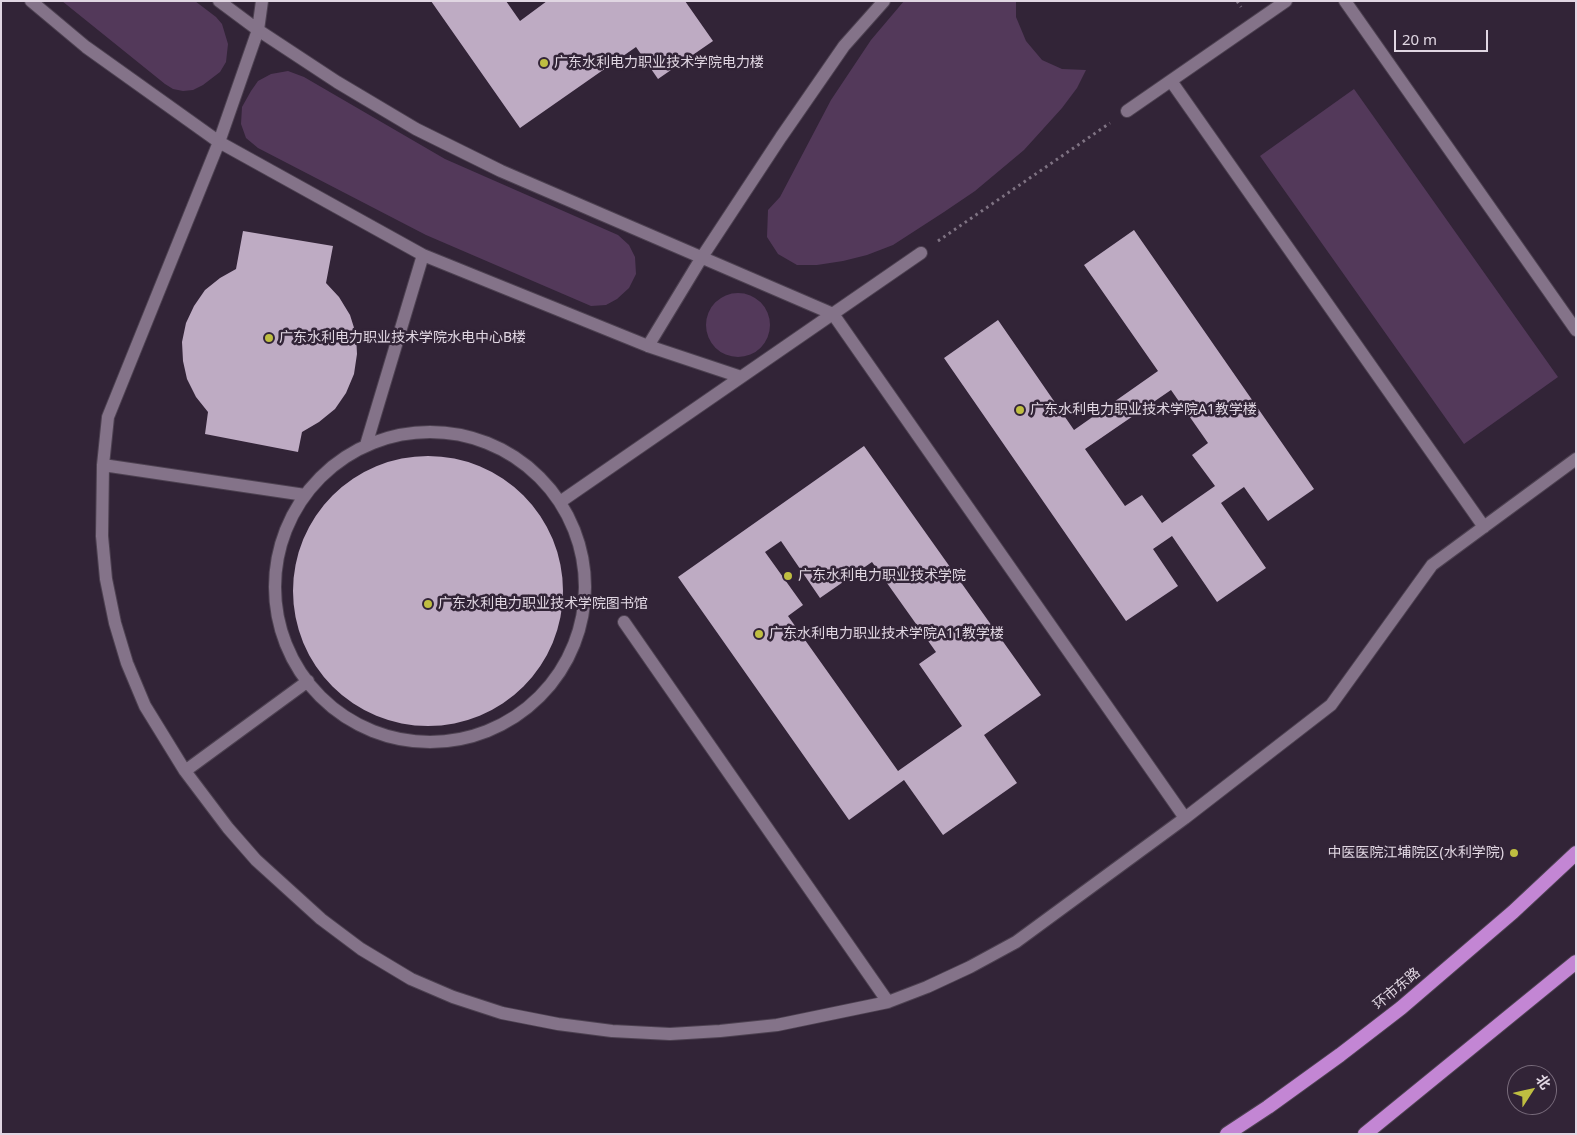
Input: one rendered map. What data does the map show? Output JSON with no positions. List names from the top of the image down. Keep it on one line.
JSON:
{"streets":{"highway":["环市东路"]},"places":["广东水利电力职业技术学院电力楼","广东水利电力职业技术学院水电中心B楼","广东水利电力职业技术学院A1教学楼","广东水利电力职业技术学院","广东水利电力职业技术学院图书馆","广东水利电力职业技术学院A11教学楼","中医医院江埔院区(水利学院)"],"scale_bar":"20 m","north":"top right"}
